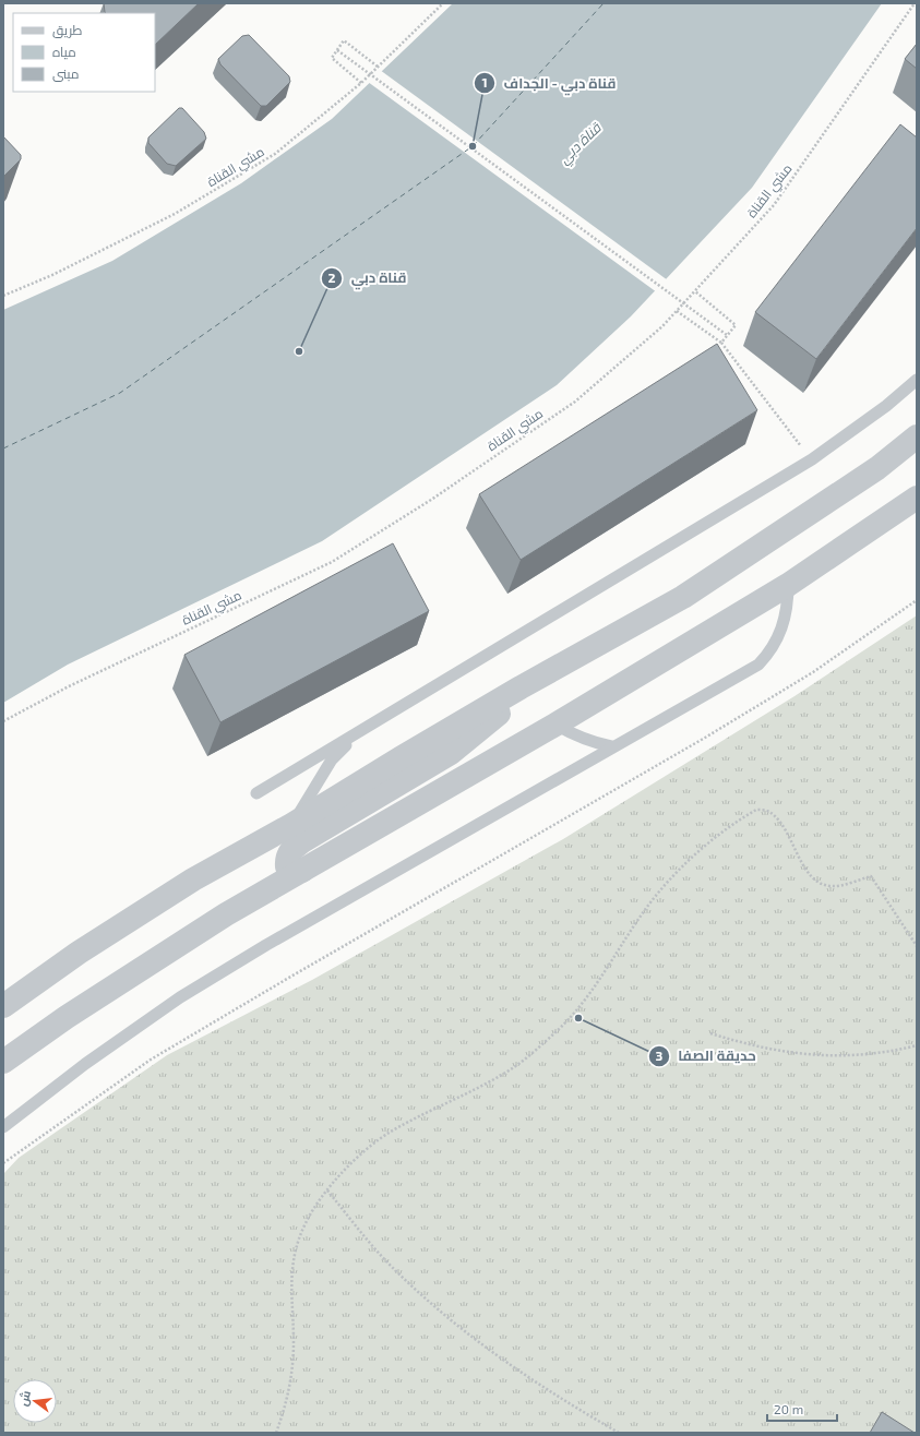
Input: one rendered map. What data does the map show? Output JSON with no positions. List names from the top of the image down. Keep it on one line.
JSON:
{"streets":{"path":["مشي القناة"]},"water":["قناة دبي"],"places":["قناة دبي - الجداف","قناة دبي","حديقة الصفا"],"legend":["طريق","مياه","مبنى"],"scale_bar":"20 m","north":"left"}
